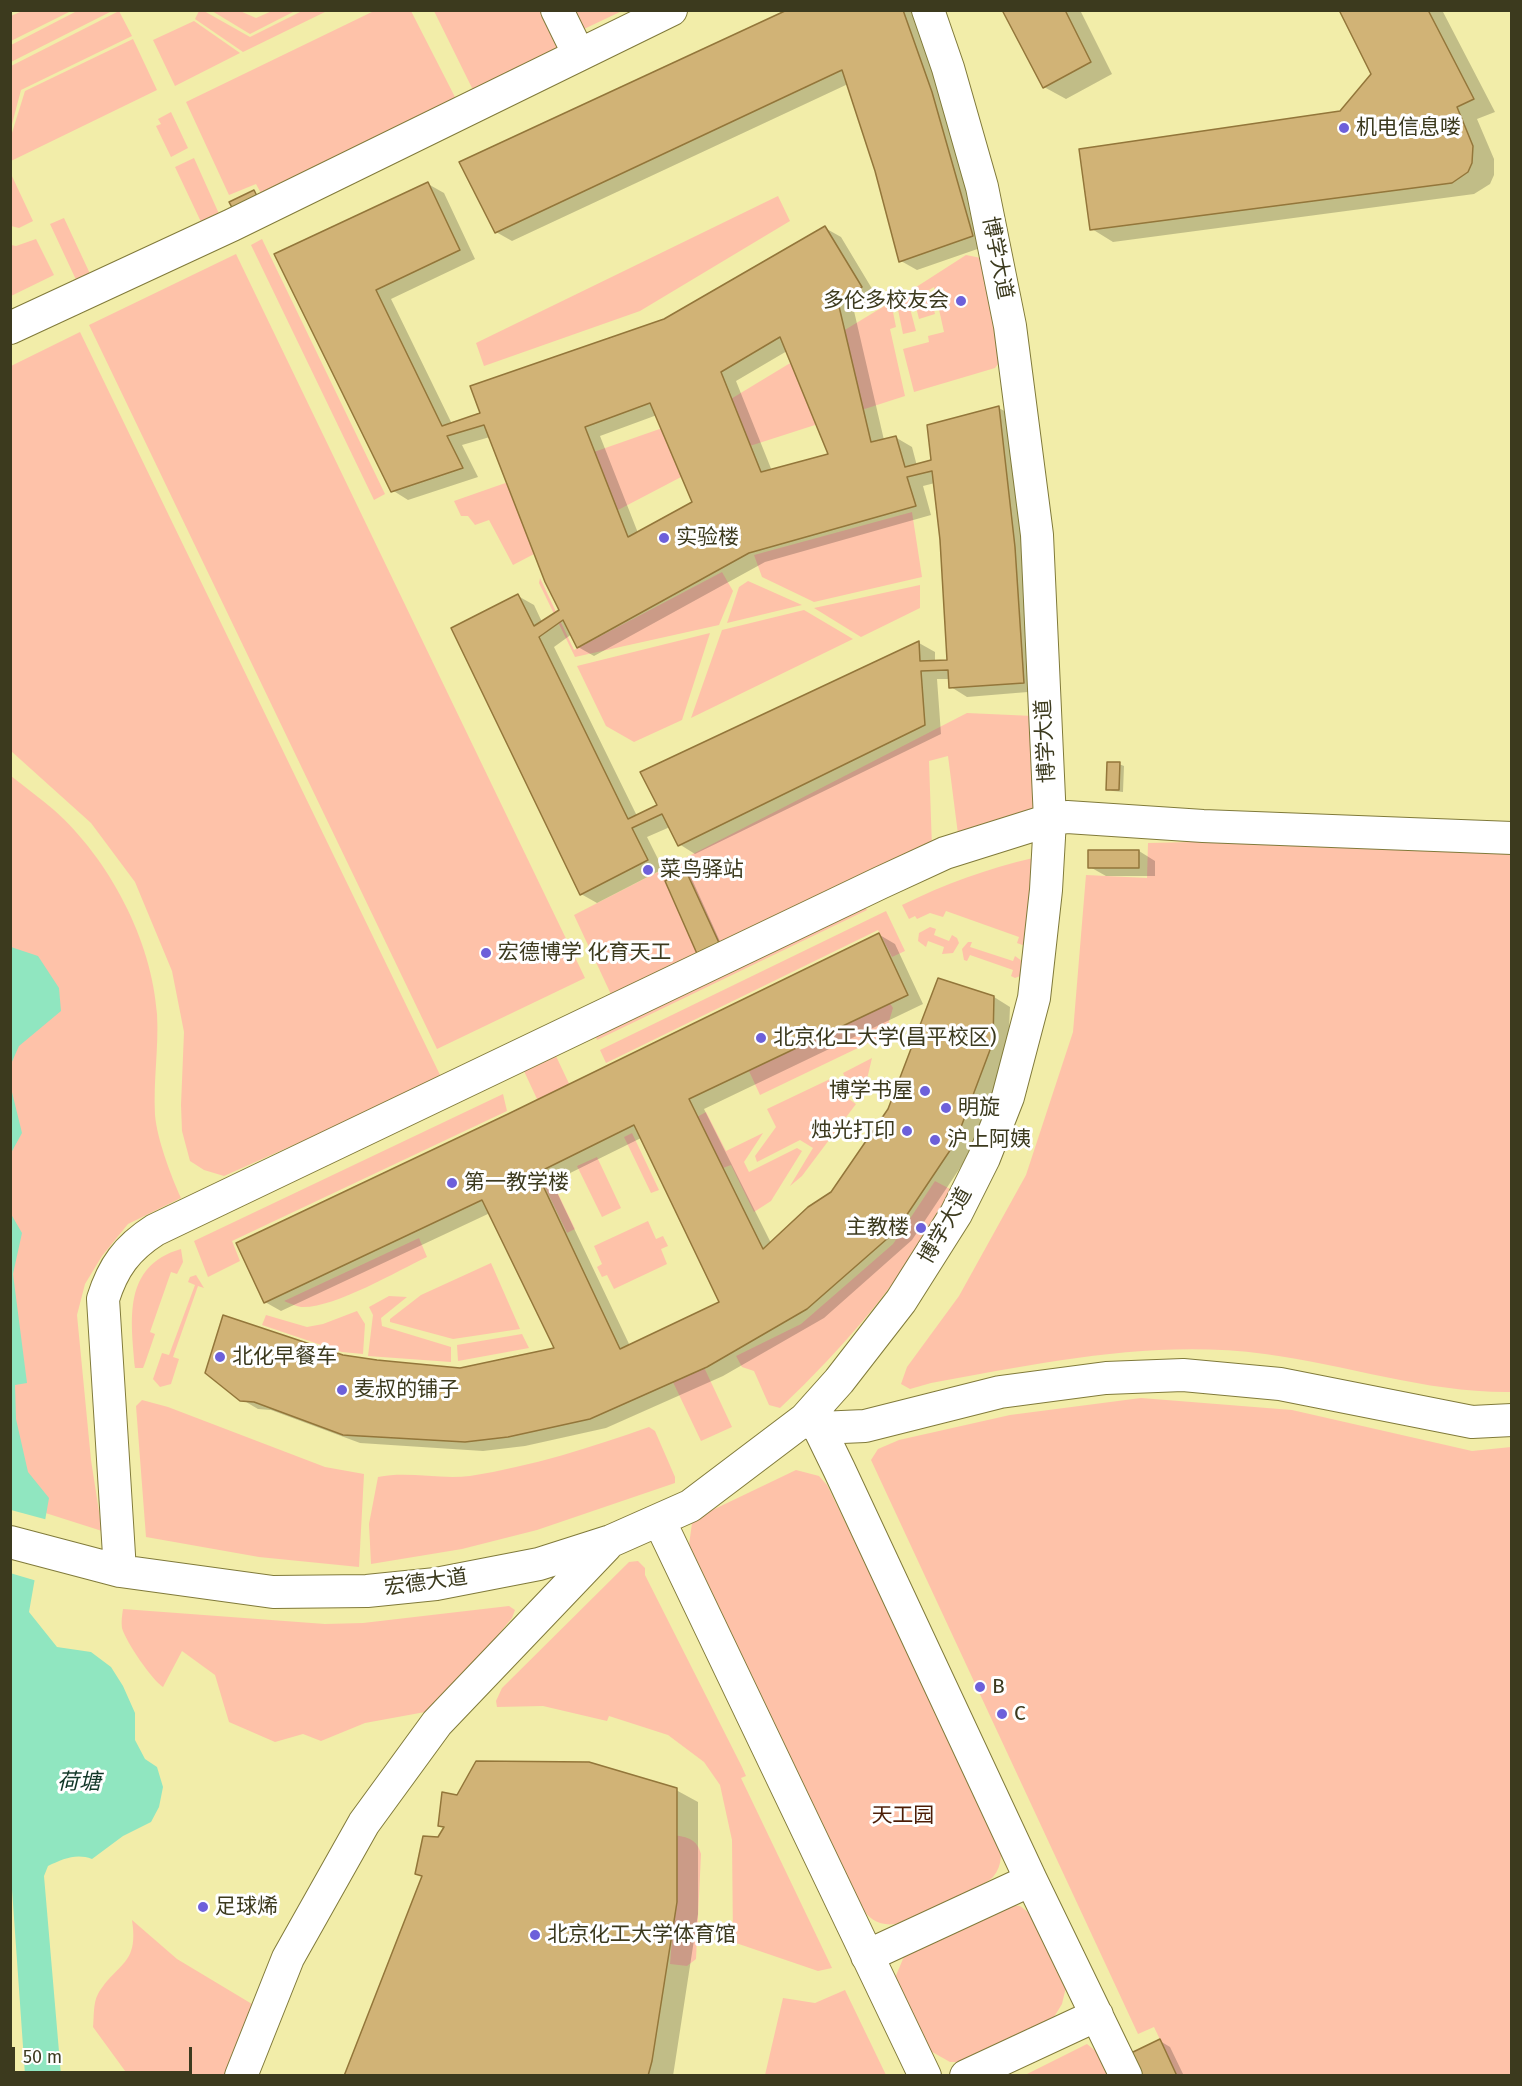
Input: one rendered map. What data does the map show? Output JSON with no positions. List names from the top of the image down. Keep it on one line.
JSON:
{"streets":{"street":["博学大道","宏德大道"]},"crossings":[["博学大道","宏德大道"]],"water":["荷塘"],"parks":["天工园"],"places":["机电信息喽","多伦多校友会","实验楼","菜鸟驿站","宏德博学 化育天工","北京化工大学(昌平校区)","博学书屋","明旋","烛光打印","沪上阿姨","第一教学楼","主教楼","北化早餐车","麦叔的铺子","B","C","足球烯","北京化工大学体育馆"],"scale_bar":"50 m"}
